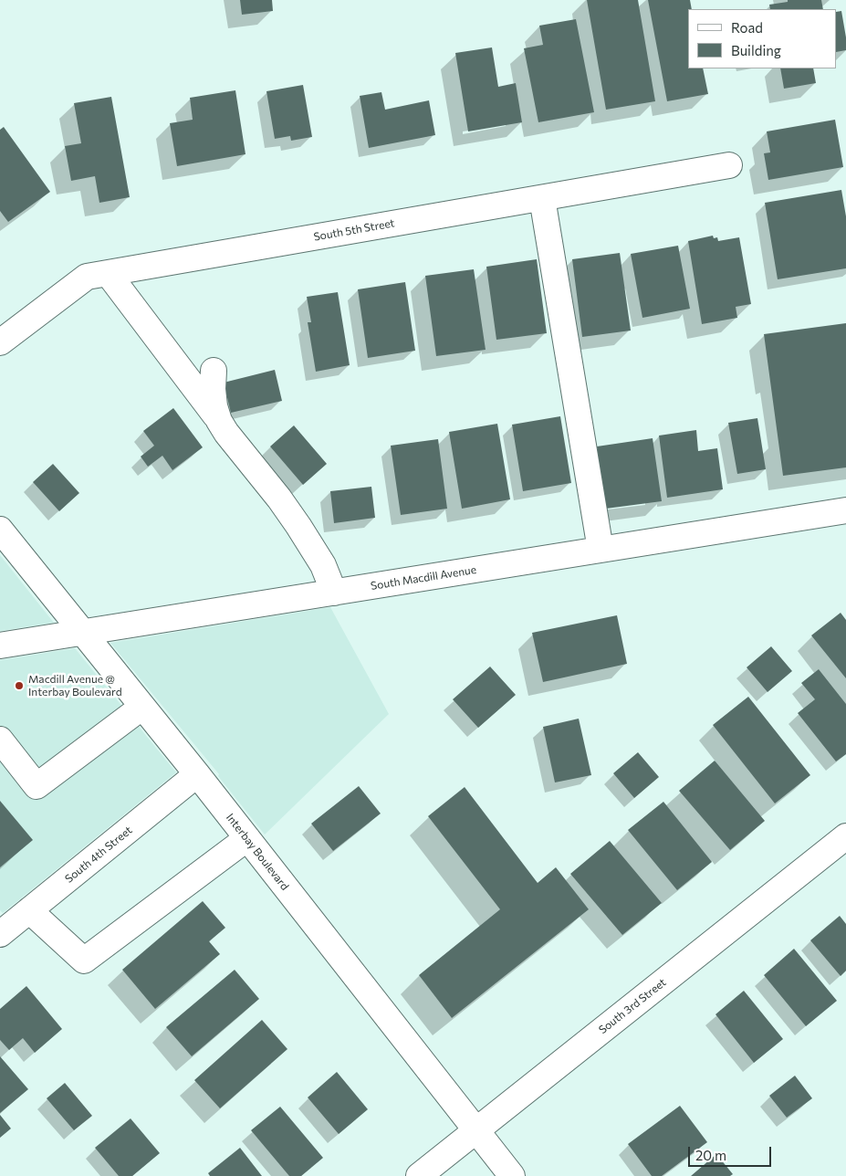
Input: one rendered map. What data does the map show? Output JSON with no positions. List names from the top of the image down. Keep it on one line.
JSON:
{"streets":{"street":["South 5th Street","South Macdill Avenue","Interbay Boulevard","South 4th Street","South 3rd Street"]},"crossings":[["South Macdill Avenue","Interbay Boulevard"],["Interbay Boulevard","South 4th Street"],["Interbay Boulevard","South 3rd Street"]],"places":["Macdill Avenue @ Interbay Boulevard"],"legend":["Road","Building"],"scale_bar":"20 m"}
